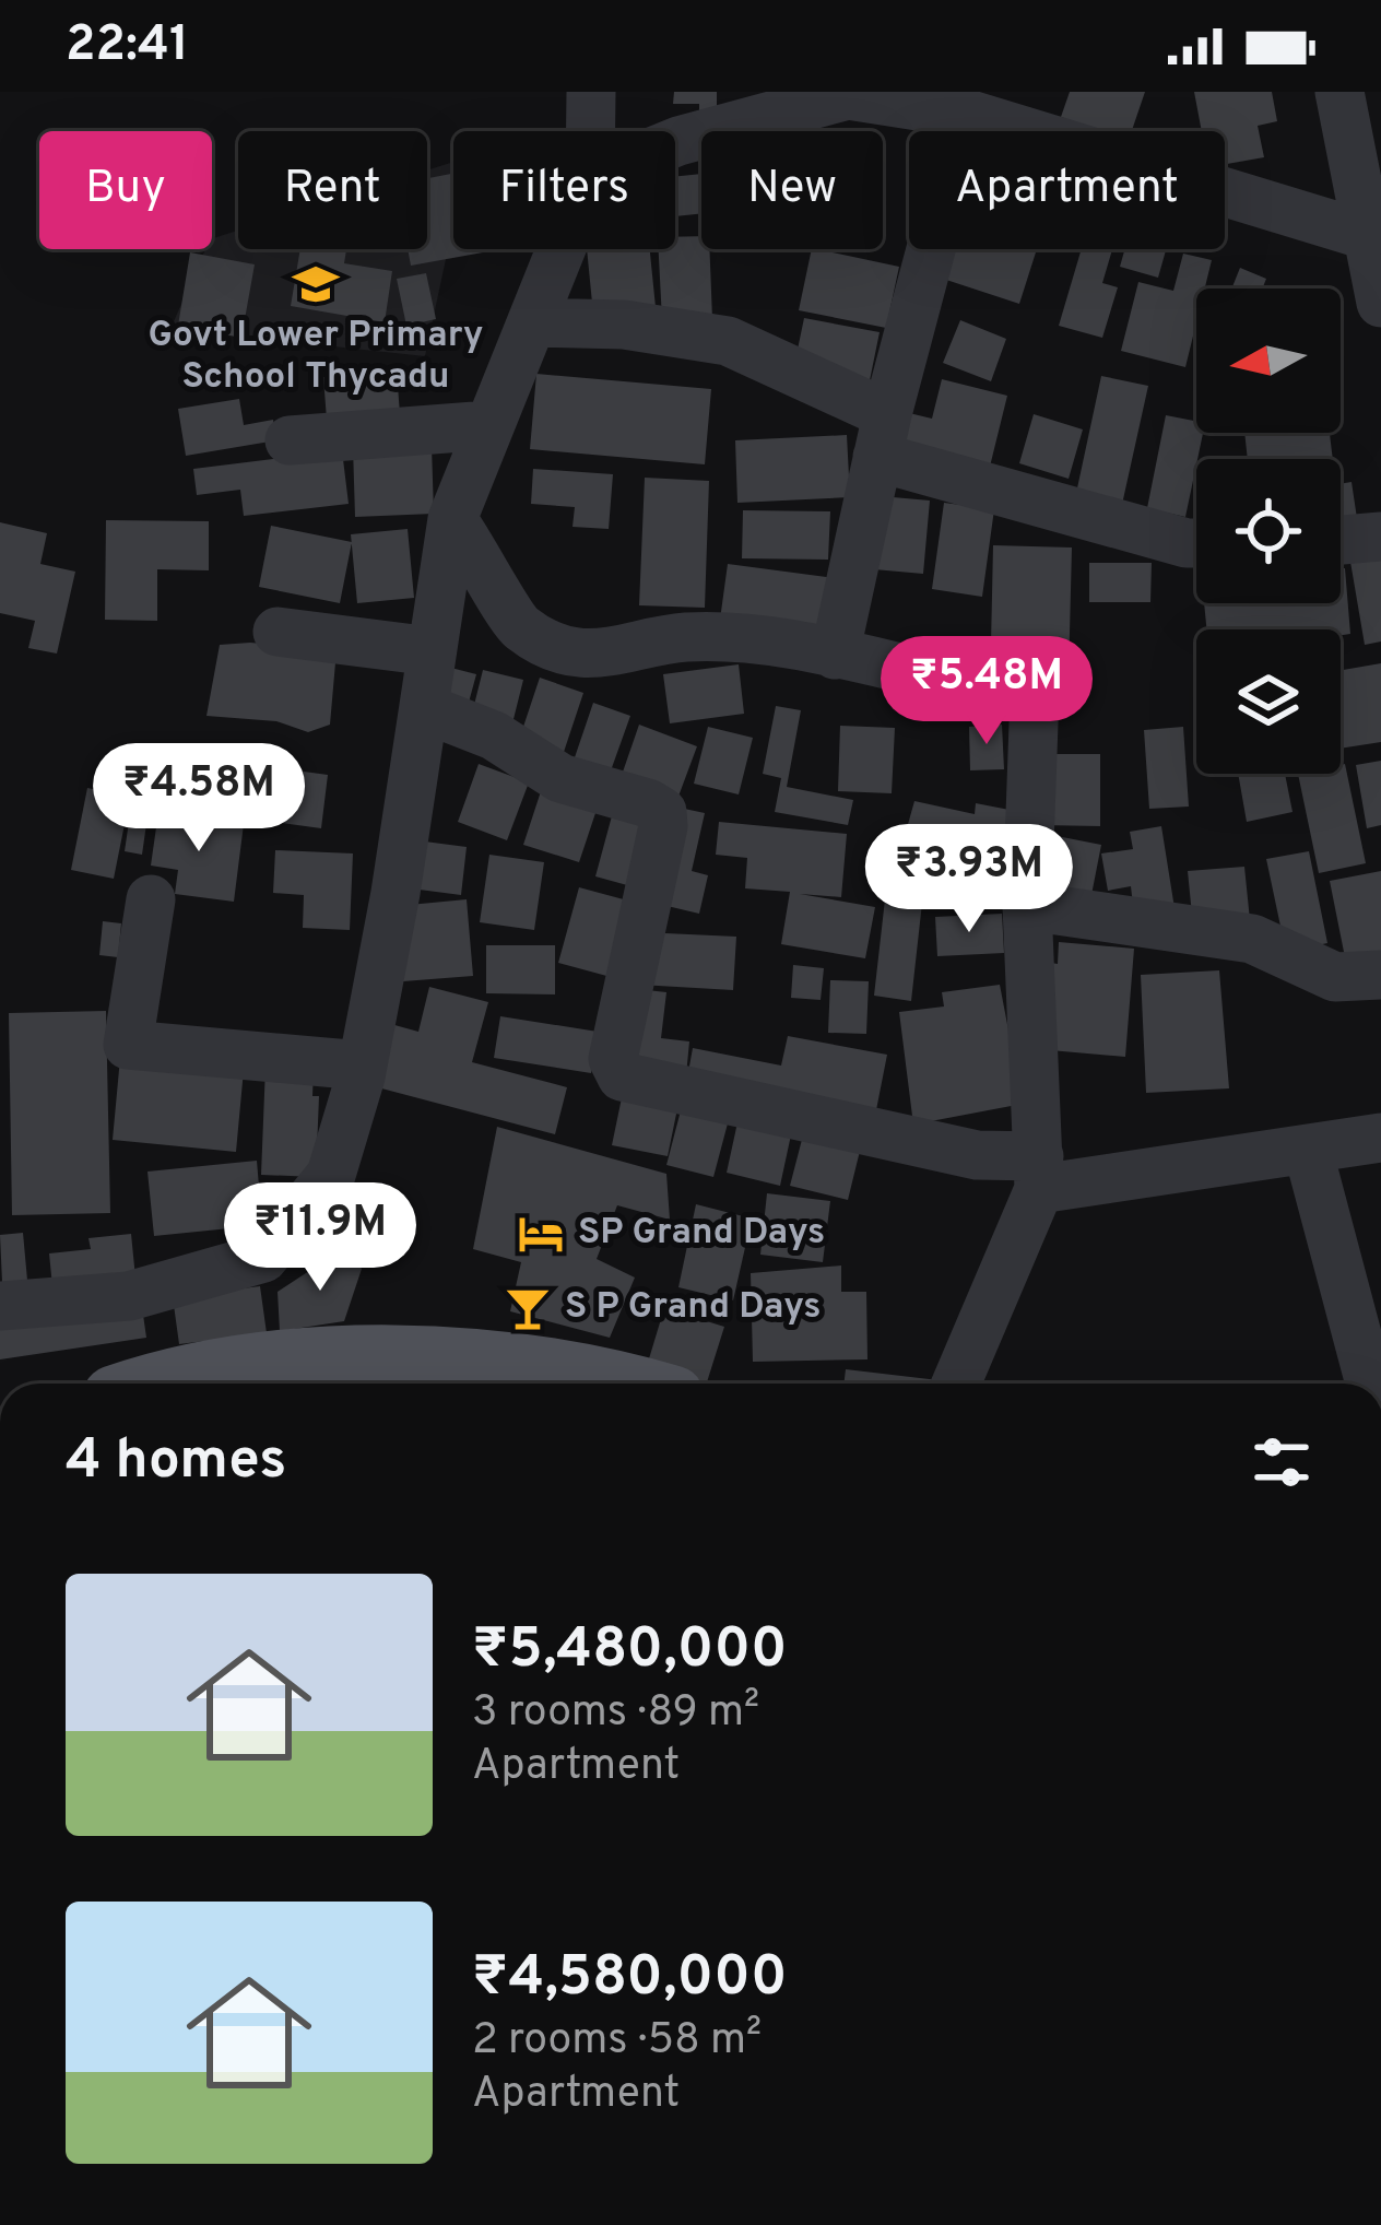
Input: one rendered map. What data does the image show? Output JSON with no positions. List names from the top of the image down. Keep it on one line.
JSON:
{"places":{"school or university":["Govt Lower Primary School Thycadu"],"hotel":["SP Grand Days"],"bar":["S P Grand Days"]},"north":"left","page":{"status":"22:41","chip":["Buy","Rent","Filters","New","Apartment"],"price":["₹5.48M","₹4.58M","₹3.93M","₹11.9M"],"heading":"4 homes","list":[{"name":"₹5,480,000","note":"3 rooms · 89 m² · Apartment"},{"name":"₹4,580,000","note":"2 rooms · 58 m² · Apartment"}]}}
